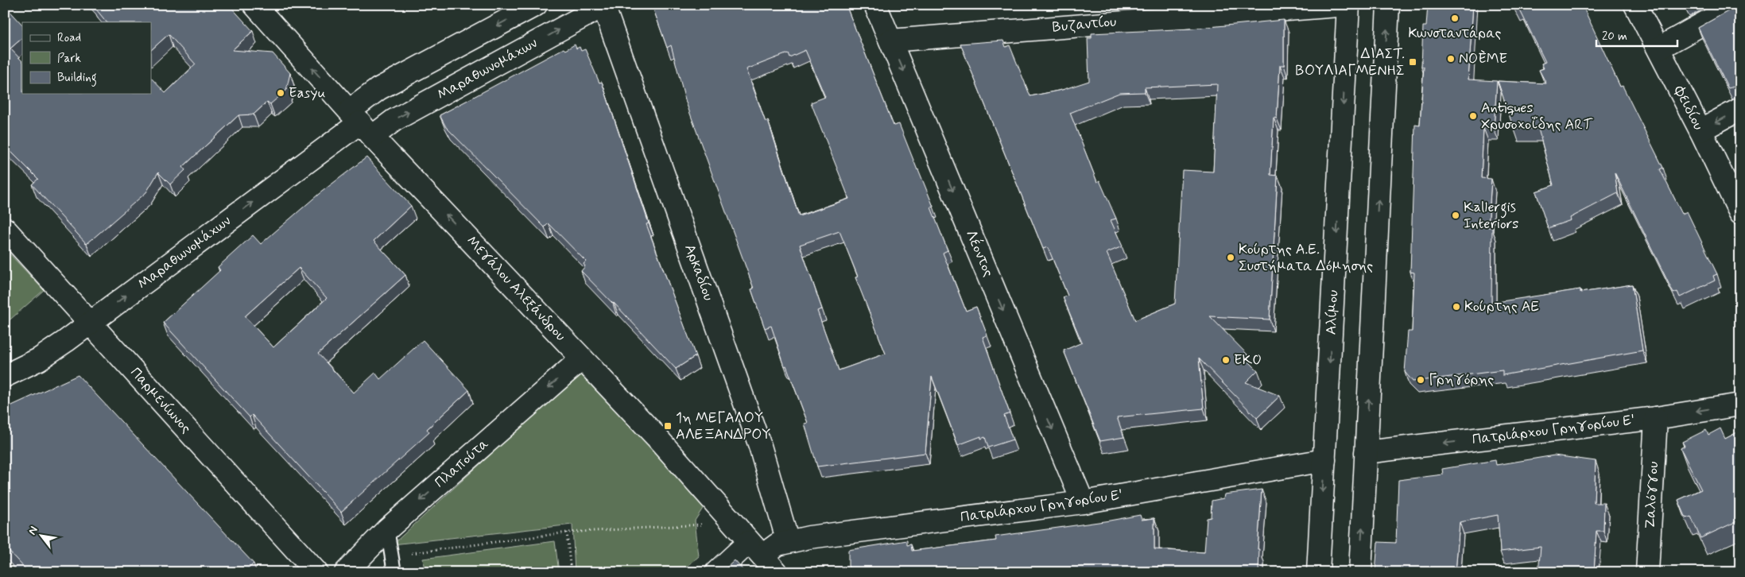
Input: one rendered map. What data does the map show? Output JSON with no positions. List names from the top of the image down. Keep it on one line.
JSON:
{"streets":{"street":["Βυζαντίου","Μαραθωνομάχων","Φειδίου","Λέοντος","Αρκαδίου","Μεγάλου Αλεξάνδρου","Αλίμου","Παρμενίωνος","Πατριάρχου Γρηγορίου Ε'","Πλαπούτα","Ζαλόγγου"]},"crossings":[["Βυζαντίου","Λέοντος"],["Βυζαντίου","Αλίμου"],["Μαραθωνομάχων","Αρκαδίου"],["Μαραθωνομάχων","Μεγάλου Αλεξάνδρου"],["Μαραθωνομάχων","Παρμενίωνος"],["Λέοντος","Πατριάρχου Γρηγορίου Ε'"],["Αρκαδίου","Πατριάρχου Γρηγορίου Ε'"],["Μεγάλου Αλεξάνδρου","Πατριάρχου Γρηγορίου Ε'"],["Μεγάλου Αλεξάνδρου","Πλαπούτα"],["Αλίμου","Πατριάρχου Γρηγορίου Ε'"],["Πατριάρχου Γρηγορίου Ε'","Ζαλόγγου"]],"one_way":["Λέοντος","Μεγάλου Αλεξάνδρου","Πατριάρχου Γρηγορίου Ε'","Πλαπούτα"],"places":{"other":["Κωνσταντάρας","NOÈME","Easyu","Antiques Χρυσοχοΐδης ART","Kallergis Interiors","Κούρτης Α.Ε. Συστήματα Δόμησης","Κούρτης ΑΕ","EKO","Γρηγόρης"],"transit":["ΔΙΑΣΤ. ΒΟΥΛΙΑΓΜΕΝΗΣ","1η ΜΕΓΑΛΟΥ ΑΛΕΞΑΝΔΡΟΥ"]},"legend":["Road","Park","Building"],"scale_bar":"20 m","north":"top left"}
